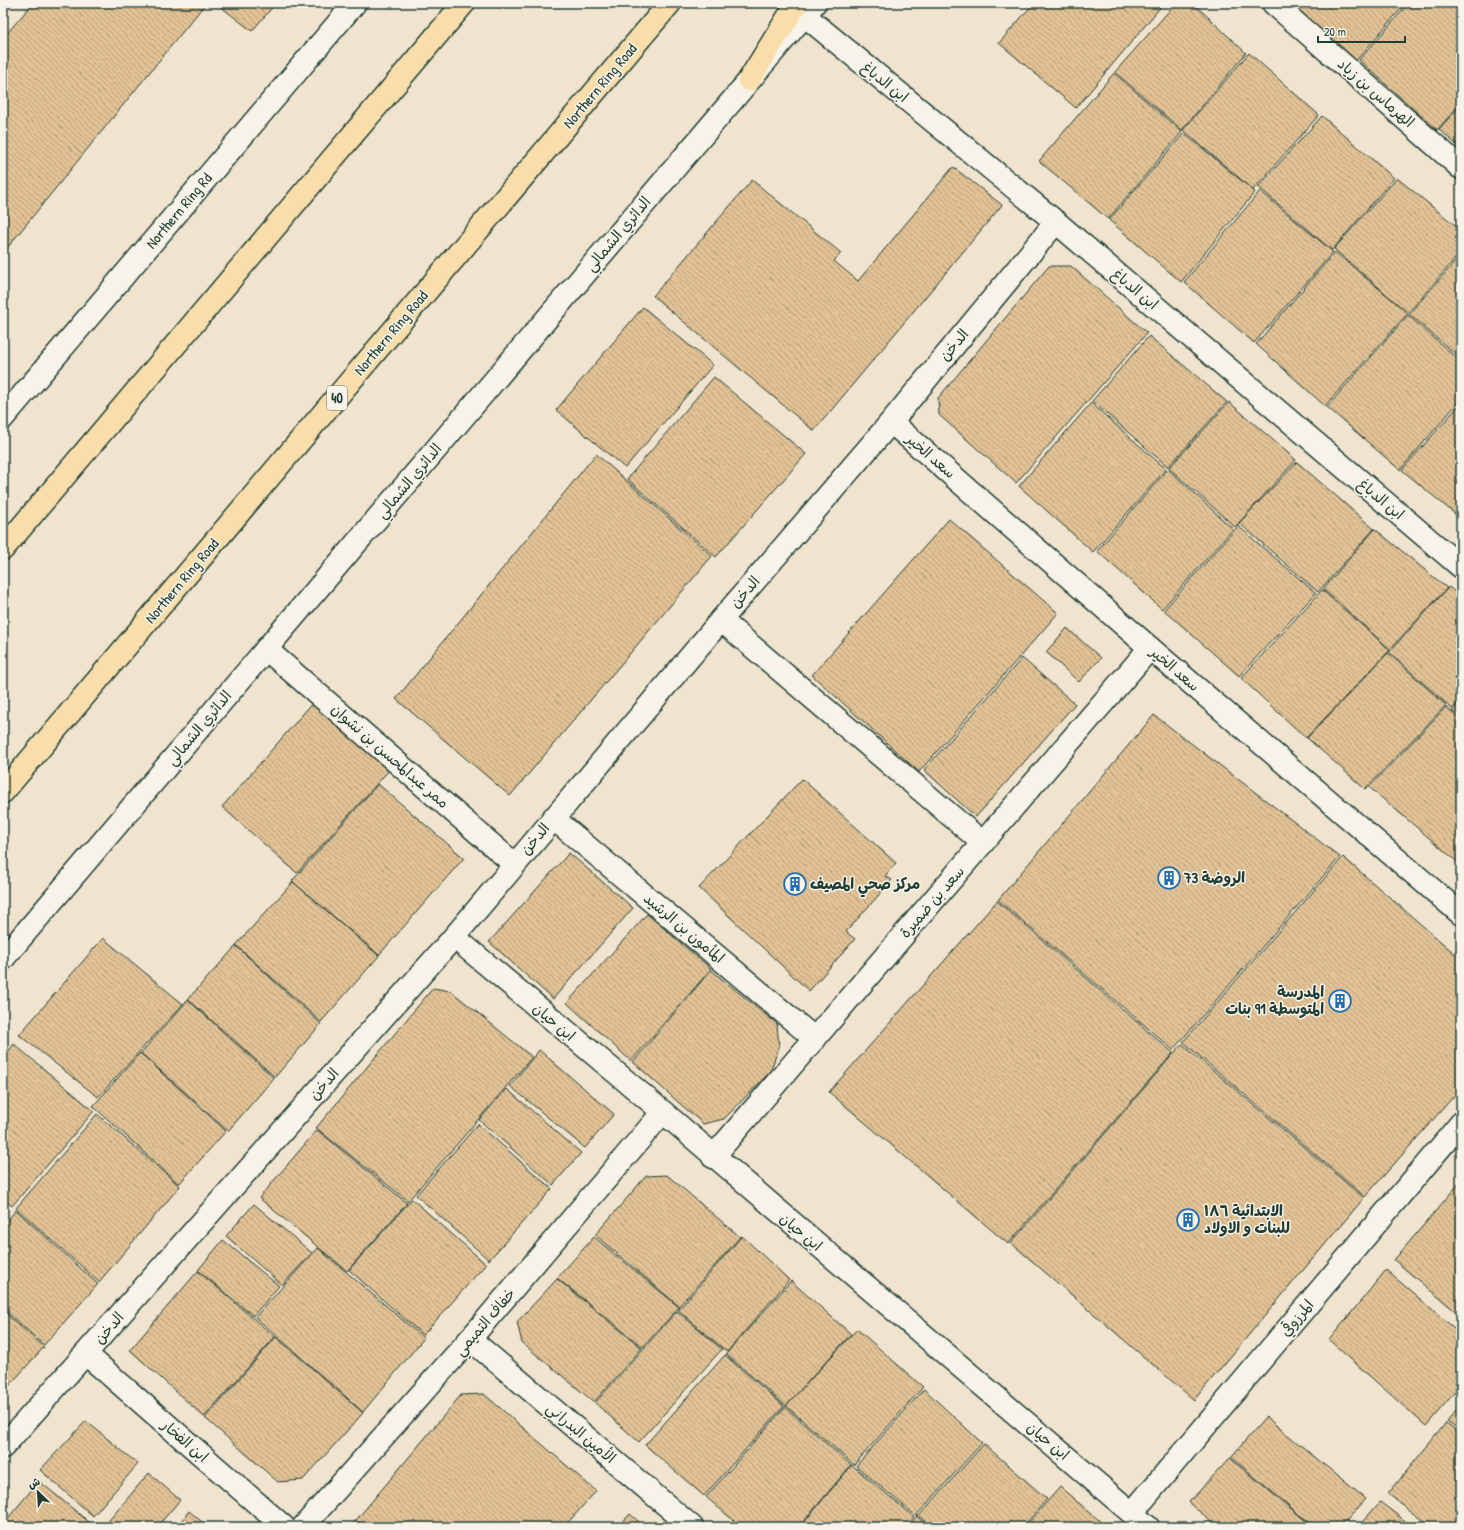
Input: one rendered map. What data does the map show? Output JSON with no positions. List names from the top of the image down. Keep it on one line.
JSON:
{"streets":{"highway":["Northern Ring Road","40"],"street":["ابن الدباغ","الهرماس بن زياد","Northern Ring Rd","الدائري الشمالي","الدخن","سعد الخير","ممر عبدالمحسن بن نشوان","سعد بن ضميرة","المأمون بن الرشيد","ابن حيان","المرزوقي","خفاف التميمي","الأمين البدراني","ابن الفخار"]},"crossings":[["ابن الدباغ","الدخن"],["الدائري الشمالي","ممر عبدالمحسن بن نشوان"],["الدخن","سعد الخير"],["الدخن","ممر عبدالمحسن بن نشوان"],["الدخن","المأمون بن الرشيد"],["الدخن","ابن حيان"],["الدخن","ابن الفخار"],["سعد الخير","سعد بن ضميرة"],["سعد بن ضميرة","المأمون بن الرشيد"],["سعد بن ضميرة","ابن حيان"],["ابن حيان","المرزوقي"],["ابن حيان","خفاف التميمي"],["خفاف التميمي","الأمين البدراني"]],"places":{"building":["الروضة 73","مركز صحي المصيف","المدرسة المتوسطة 91 بنات","الابتدائية ١٨٦ للبنات و الاولاد"]},"scale_bar":"20 m","north":"top left"}
